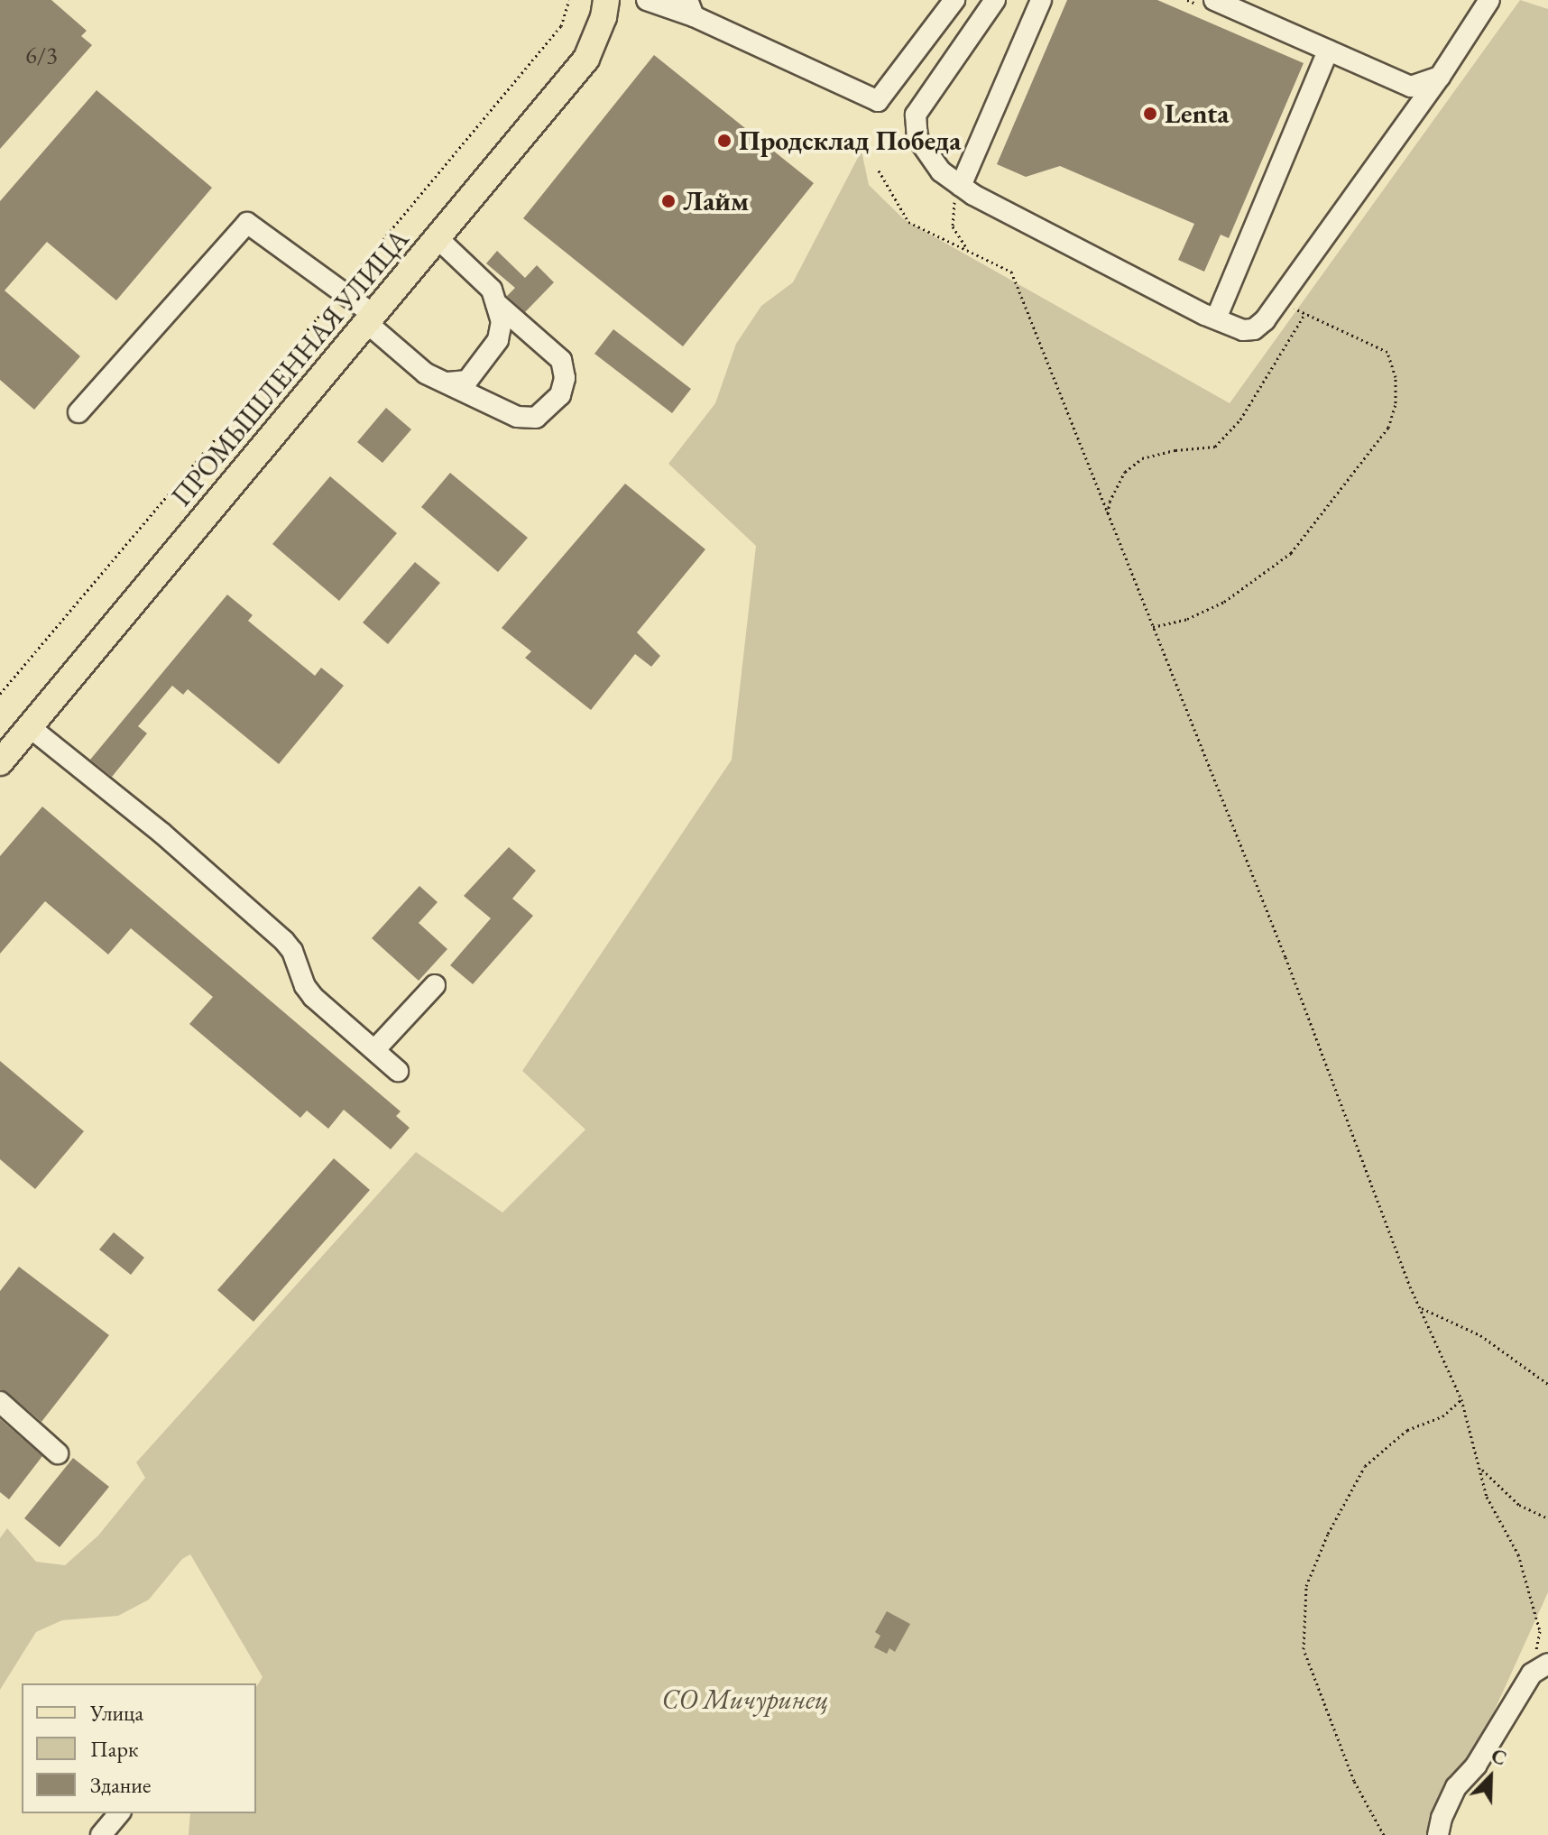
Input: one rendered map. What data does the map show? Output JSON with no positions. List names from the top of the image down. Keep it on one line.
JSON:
{"streets":{"main road":["ПРОМЫШЛЕННАЯ УЛИЦА"]},"parks":["СО Мичуринец"],"places":["Lenta","Продсклад Победа","Лайм"],"house_numbers":["6/3"],"legend":["Улица","Парк","Здание"],"north":"top right"}
